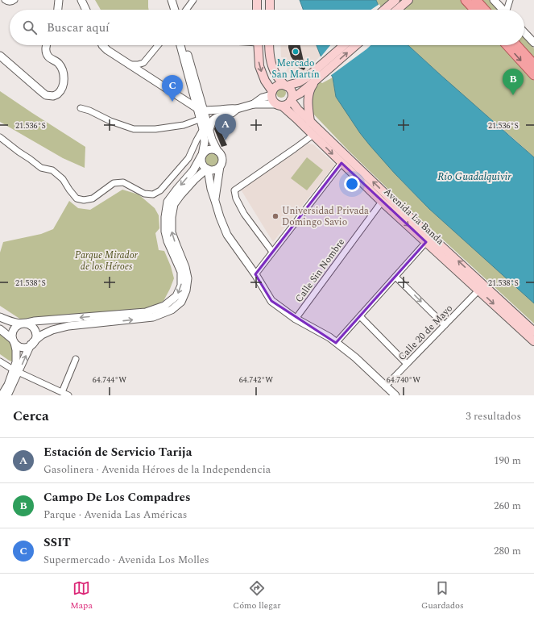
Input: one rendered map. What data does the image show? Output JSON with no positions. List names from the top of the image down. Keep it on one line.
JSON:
{"streets":{"main road":["Avenida La Banda"],"street":["Calle Sin Nombre","Calle 20 de Mayo"]},"crossings":[["Avenida La Banda","Calle Sin Nombre"],["Avenida La Banda","Calle 20 de Mayo"]],"water":["Río Guadalquivir"],"parks":["Parque Mirador de los Héroes"],"places":["Mercado San Martín","Universidad Privada Domingo Savio"],"page":{"search":"Buscar aquí","pins":["B","C","A"],"heading":["Cerca","3 resultados"],"list":[{"mark":"A","name":"Estación de Servicio Tarija","note":"Gasolinera · Avenida Héroes de la Independencia","value":"190 m"},{"mark":"B","name":"Campo De Los Compadres","note":"Parque · Avenida Las Américas","value":"260 m"},{"mark":"C","name":"SSIT","note":"Supermercado · Avenida Los Molles","value":"280 m"}],"nav":["Mapa","Cómo llegar","Guardados"]},"coordinates":["21.536°S","21.538°S","64.744°W","64.742°W","64.740°W"]}
